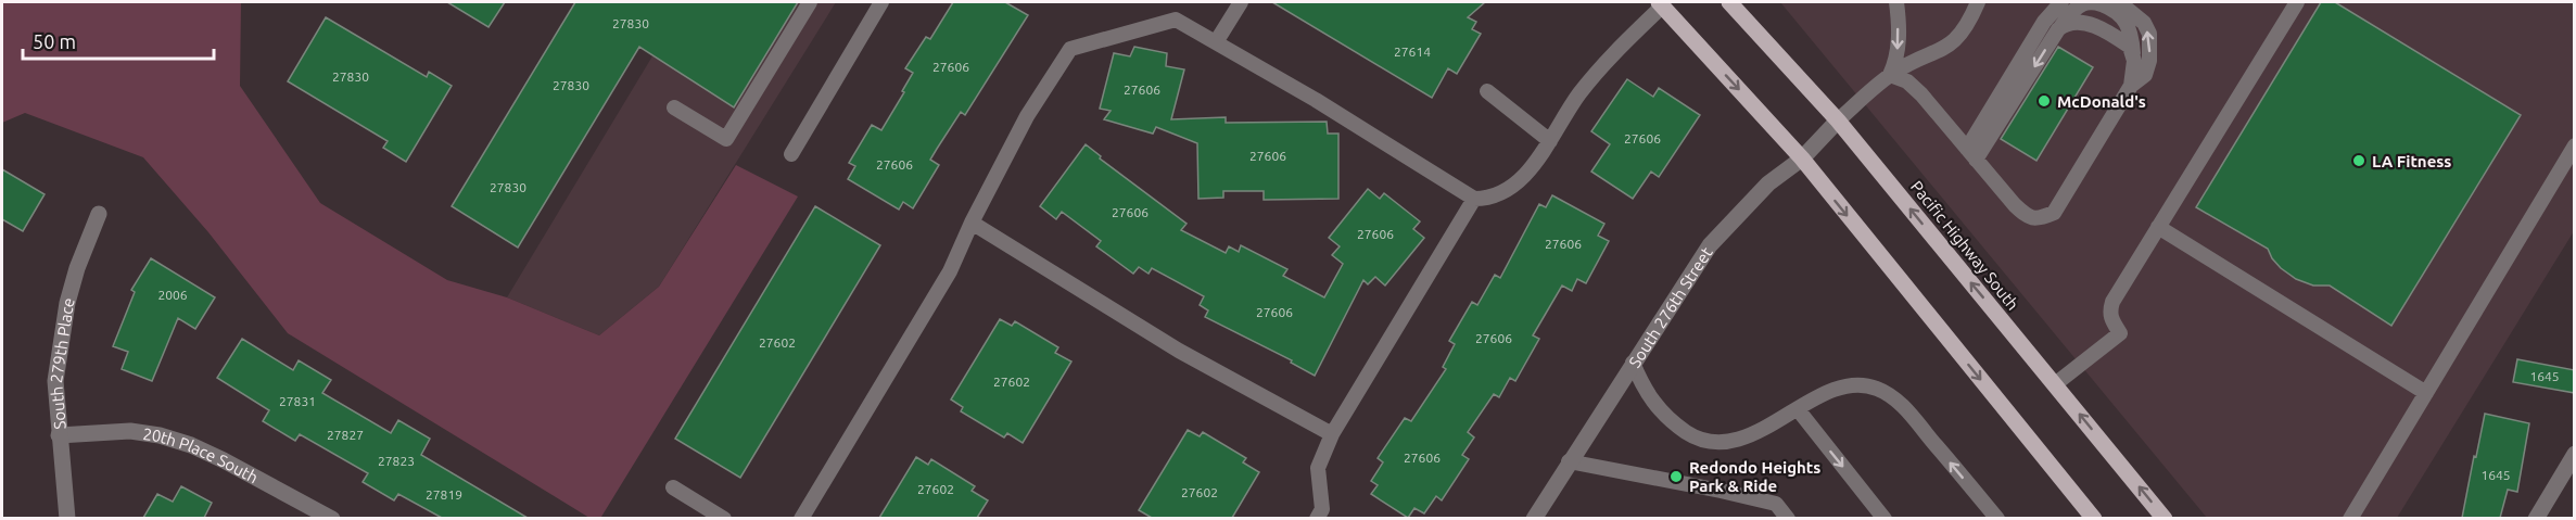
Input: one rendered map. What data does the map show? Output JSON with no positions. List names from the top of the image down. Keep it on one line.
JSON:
{"streets":{"main road":["Pacific Highway South"],"street":["South 276th Street","South 279th Place","20th Place South"]},"crossings":[["Pacific Highway South","South 276th Street"],["South 279th Place","20th Place South"]],"places":["McDonald's","LA Fitness","Redondo Heights Park & Ride"],"house_numbers":["27830","27614","27606","27830","27830","27606","27606","27606","27606","27830","27606","27606","27606","2006","27606","27606","27602","1645","27602","27831","27827","27606","27823","1645","27602","27602","27819"],"scale_bar":"50 m"}
